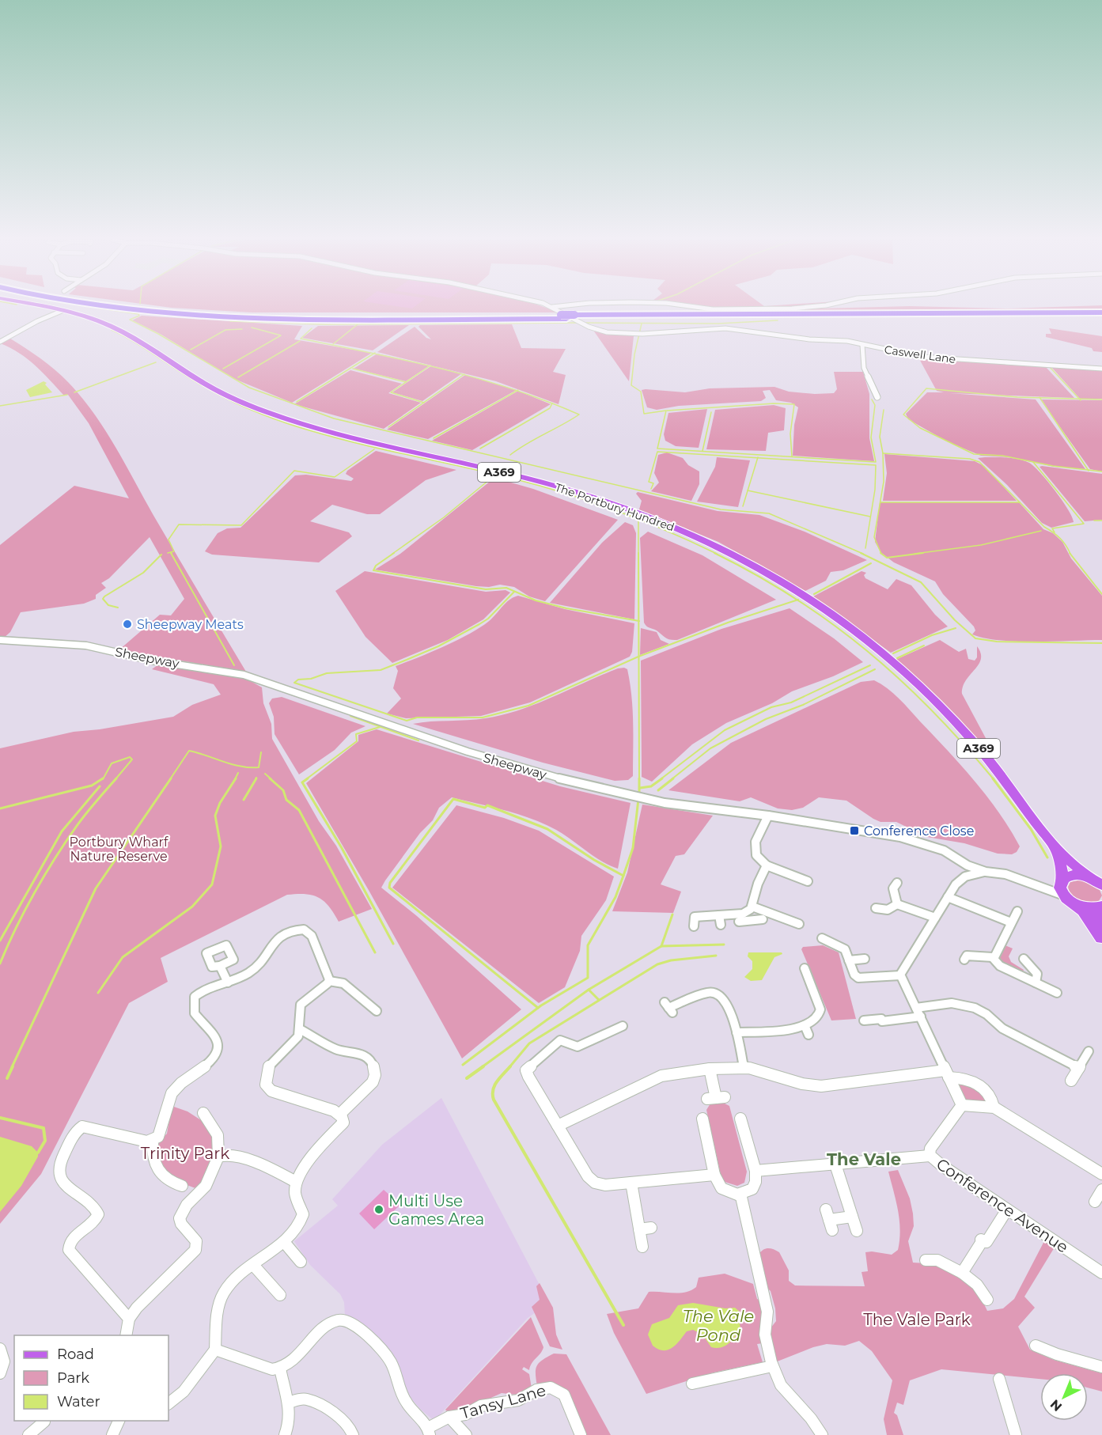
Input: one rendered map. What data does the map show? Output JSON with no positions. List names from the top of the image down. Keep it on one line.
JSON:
{"streets":{"main road":["A369","The Portbury Hundred"],"street":["Caswell Lane","Sheepway","Conference Avenue","Tansy Lane"]},"crossings":[["The Portbury Hundred","Sheepway"]],"districts":["The Vale"],"water":["The Vale Pond"],"parks":["Portbury Wharf Nature Reserve","Trinity Park","The Vale Park"],"places":{"other":["Sheepway Meats","Multi Use Games Area"],"transit":["Conference Close"]},"legend":["Road","Park","Water"],"north":"bottom left"}
